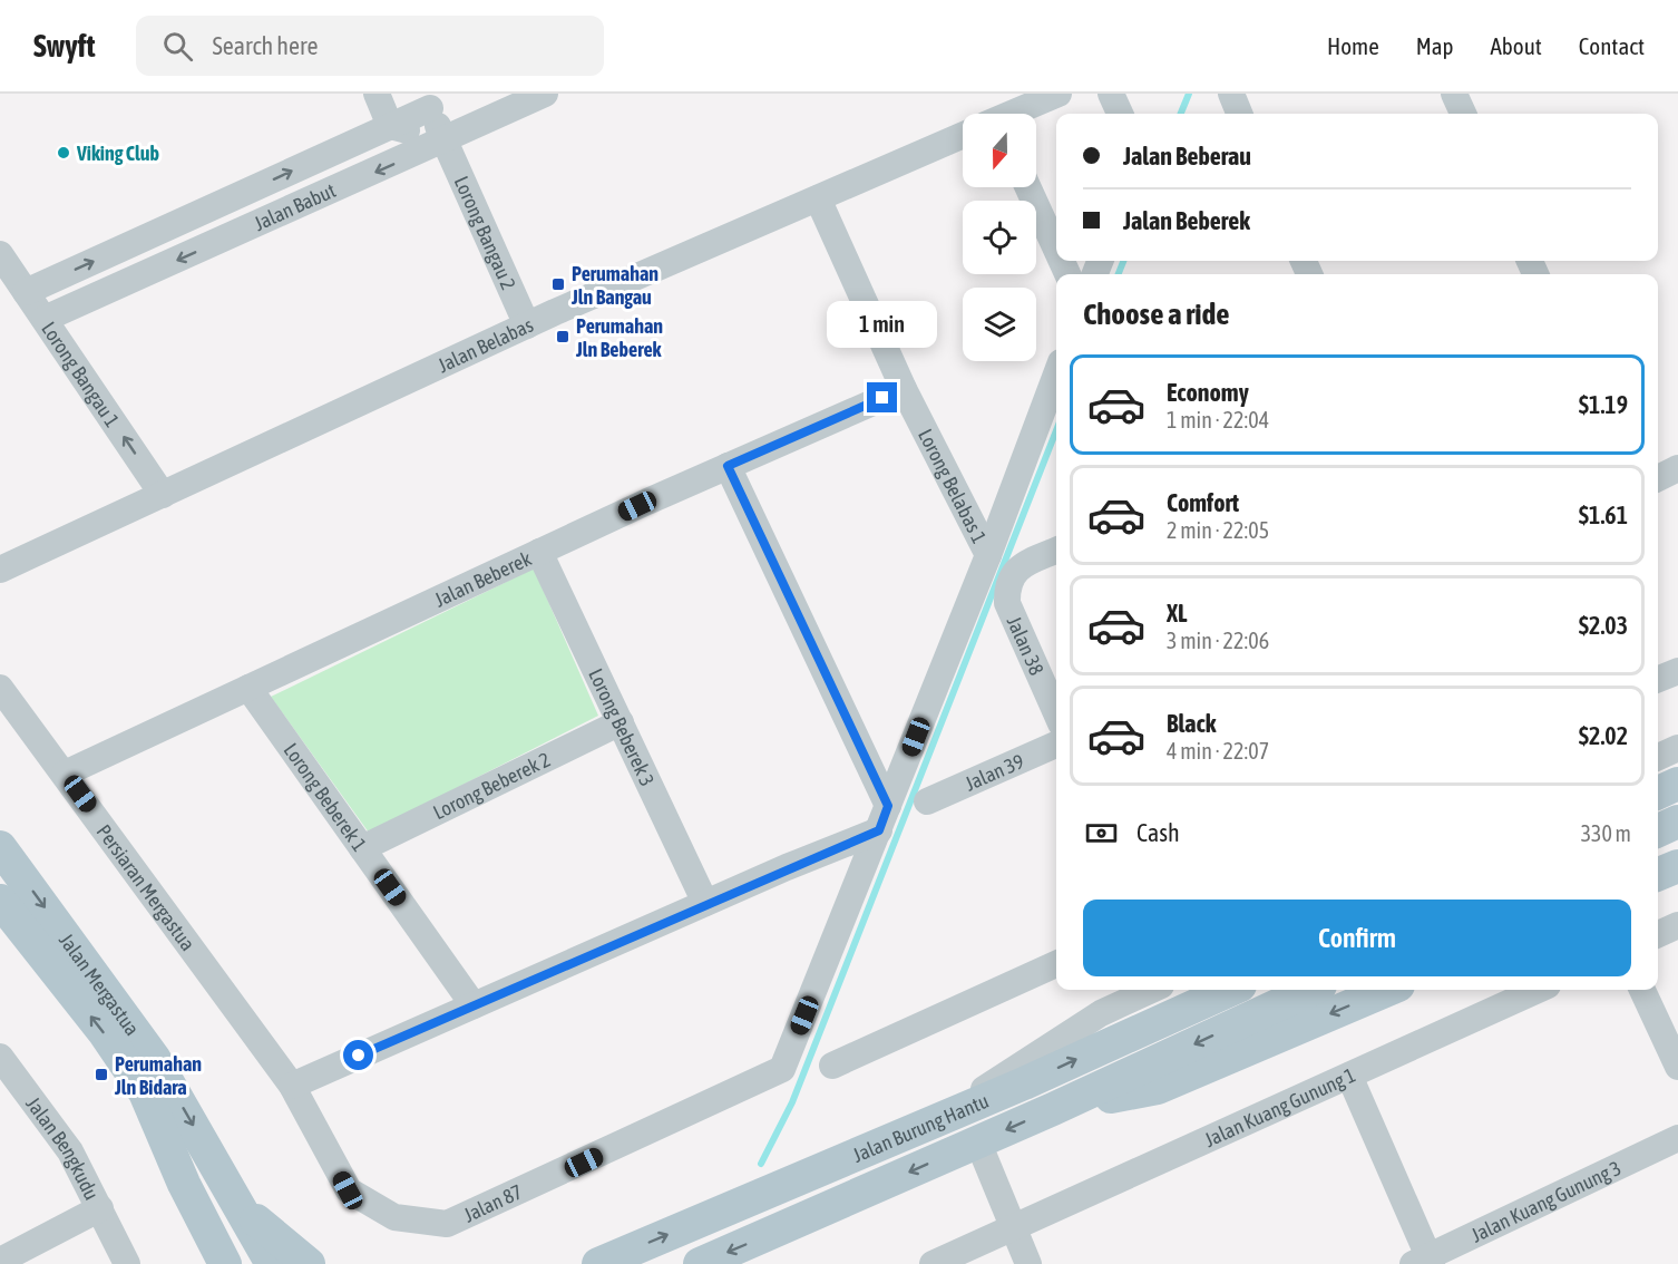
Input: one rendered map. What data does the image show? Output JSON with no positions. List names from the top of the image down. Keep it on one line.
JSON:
{"streets":{"main road":["Jalan Mergastua","Jalan Burung Hantu"],"street":["Jalan Babut","Lorong Bangau 2","Jalan Belabas","Lorong Bangau 1","Lorong Belabas 1","Jalan Beberek","Jalan 38","Lorong Beberek 3","Jalan 39","Lorong Beberek 2","Lorong Beberek 1","Persiaran Mergastua","Jalan Kuang Gunung 1","Jalan Bengkudu","Jalan Kuang Gunung 3","Jalan 87"]},"crossings":[["Jalan Babut","Lorong Bangau 2"],["Jalan Babut","Lorong Bangau 1"],["Lorong Bangau 2","Jalan Belabas"],["Jalan Belabas","Lorong Bangau 1"],["Jalan Belabas","Lorong Belabas 1"],["Lorong Belabas 1","Jalan Beberek"],["Lorong Belabas 1","Jalan 87"],["Jalan Beberek","Lorong Beberek 3"],["Jalan Beberek","Lorong Beberek 1"],["Jalan Beberek","Persiaran Mergastua"],["Lorong Beberek 3","Lorong Beberek 2"],["Lorong Beberek 2","Lorong Beberek 1"],["Persiaran Mergastua","Jalan 87"]],"one_way":["Lorong Bangau 1"],"places":{"other":["Viking Club"],"transit":["Perumahan Jln Bangau","Perumahan Jln Beberek","Perumahan Jln Bidara"]},"north":"bottom","page":{"header":"Swyft","search":"Search here","nav":["Home","Map","About","Contact"],"banner":["Jalan Beberau","Jalan Beberek"],"heading":"Choose a ride","bubble":"1 min","list":[{"name":"Economy","note":"1 min · 22:04","value":"$1.19"},{"name":"Comfort","note":"2 min · 22:05","value":"$1.61"},{"name":"XL","note":"3 min · 22:06","value":"$2.03"},{"name":"Black","note":"4 min · 22:07","value":"$2.02"}],"pay":["Cash","330 m"],"buttons":"Confirm"}}
